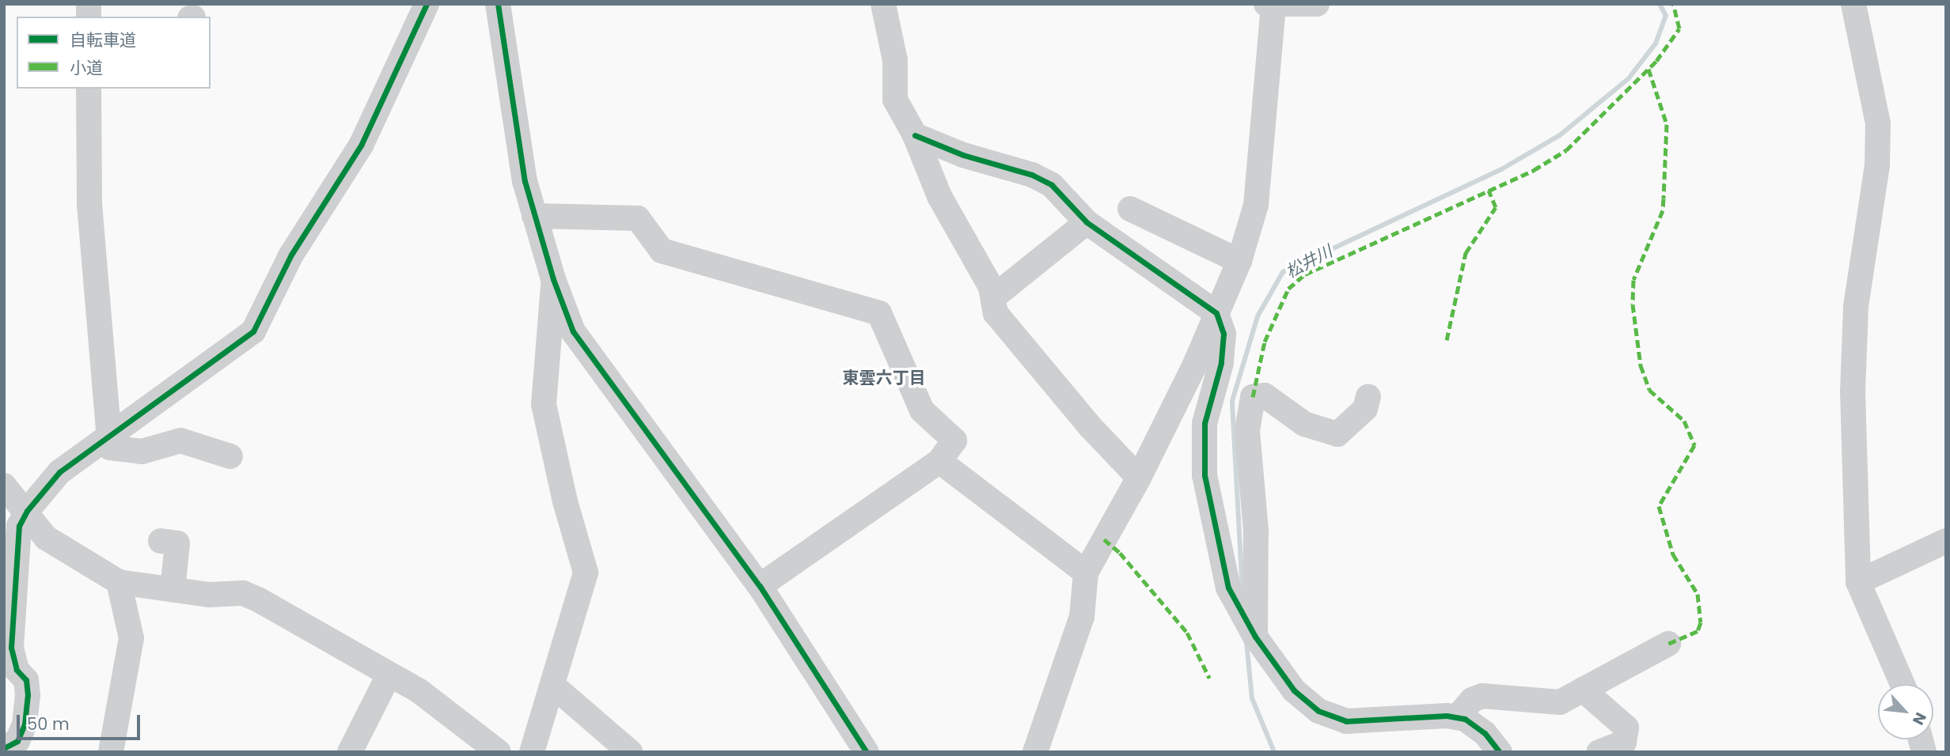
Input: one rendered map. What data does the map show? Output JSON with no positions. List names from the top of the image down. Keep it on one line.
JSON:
{"districts":["東雲六丁目"],"water":["松井川"],"legend":["自転車道","小道"],"scale_bar":"50 m","north":"bottom right"}
